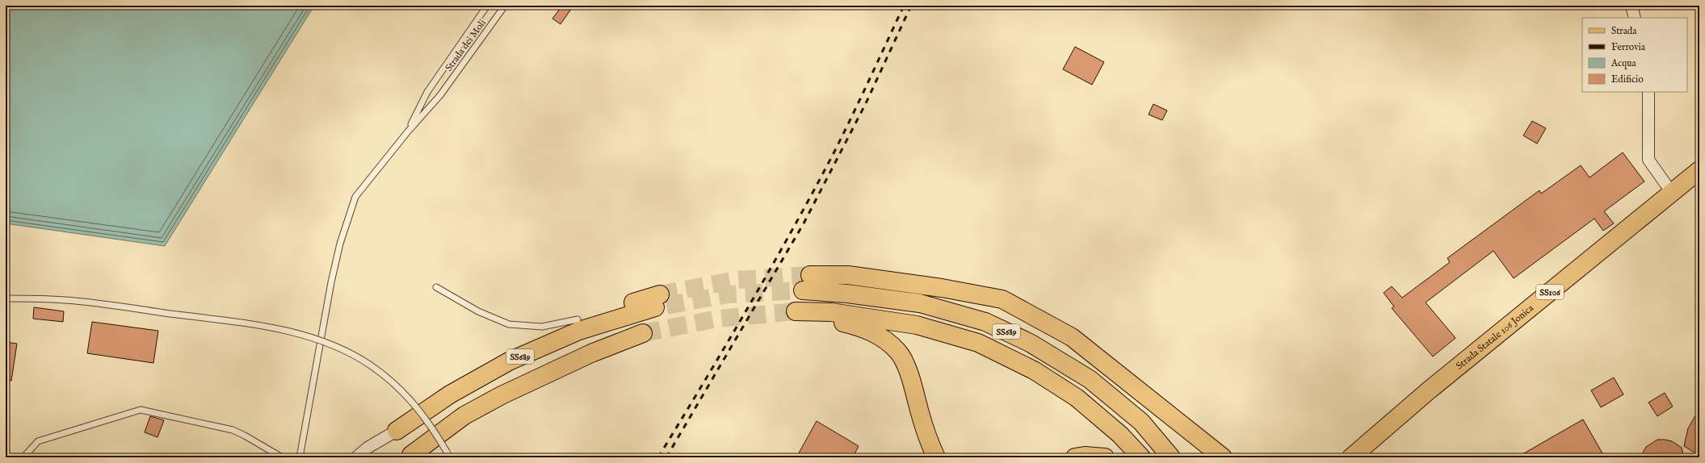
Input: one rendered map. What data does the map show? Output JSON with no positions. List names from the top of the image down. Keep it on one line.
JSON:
{"streets":{"main road":["SS106","SS689","Strada Statale 106 Jonica"],"lane":["Strada dei Moli"]},"legend":["Strada","Ferrovia","Acqua","Edificio"]}
